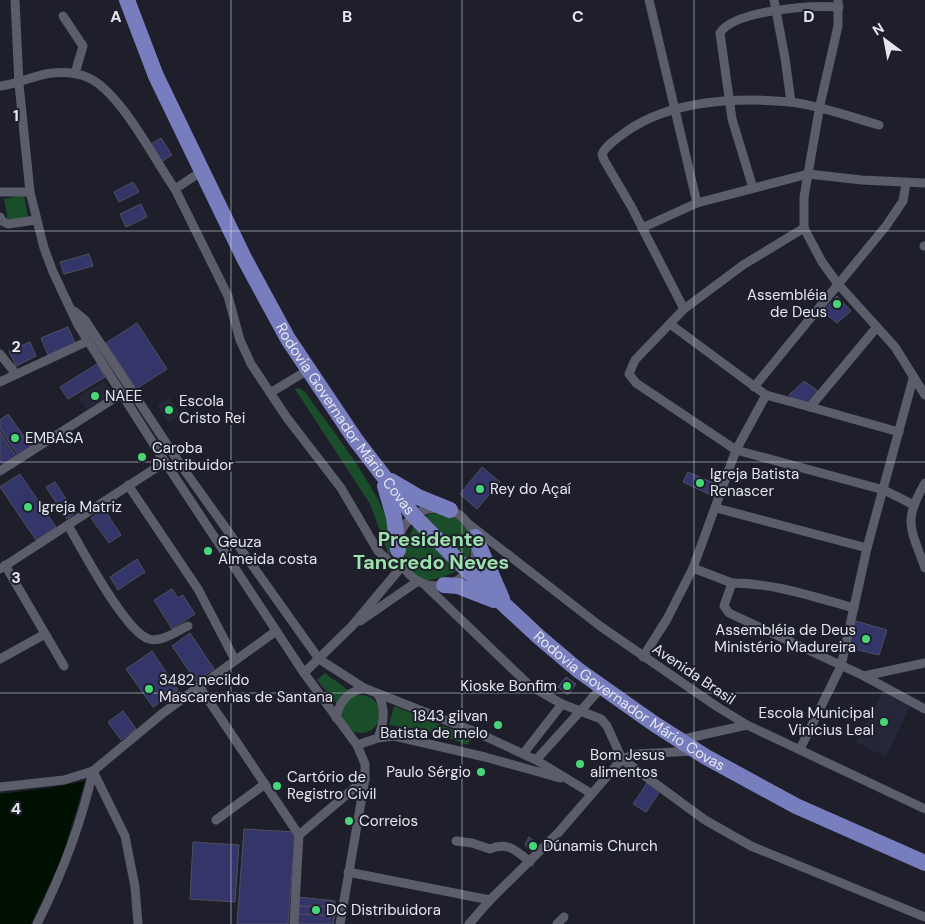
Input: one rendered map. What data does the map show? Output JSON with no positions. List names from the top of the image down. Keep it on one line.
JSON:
{"streets":{"highway":["Rodovia Governador Mário Covas"],"street":["Avenida Brasil"]},"districts":["Presidente Tancredo Neves"],"places":["Assembléia de Deus","NAEE","Escola Cristo Rei","EMBASA","Caroba Distribuidor","Igreja Batista Renascer","Rey do Açaí","Igreja Matriz","Geuza Almeida costa","Assembléia de Deus Ministério Madureira","Kioske Bonfim","3482 necildo Mascarenhas de Santana","Escola Municipal Vinicius Leal","1843 gilvan Batista de melo","Bom Jesus alimentos","Paulo Sérgio","Cartório de Registro Civil","Correios","Dúnamis Church","DC Distribuidora"],"north":"top left","grid":{"columns":["A","B","C","D"],"rows":["1","2","3","4"]}}
